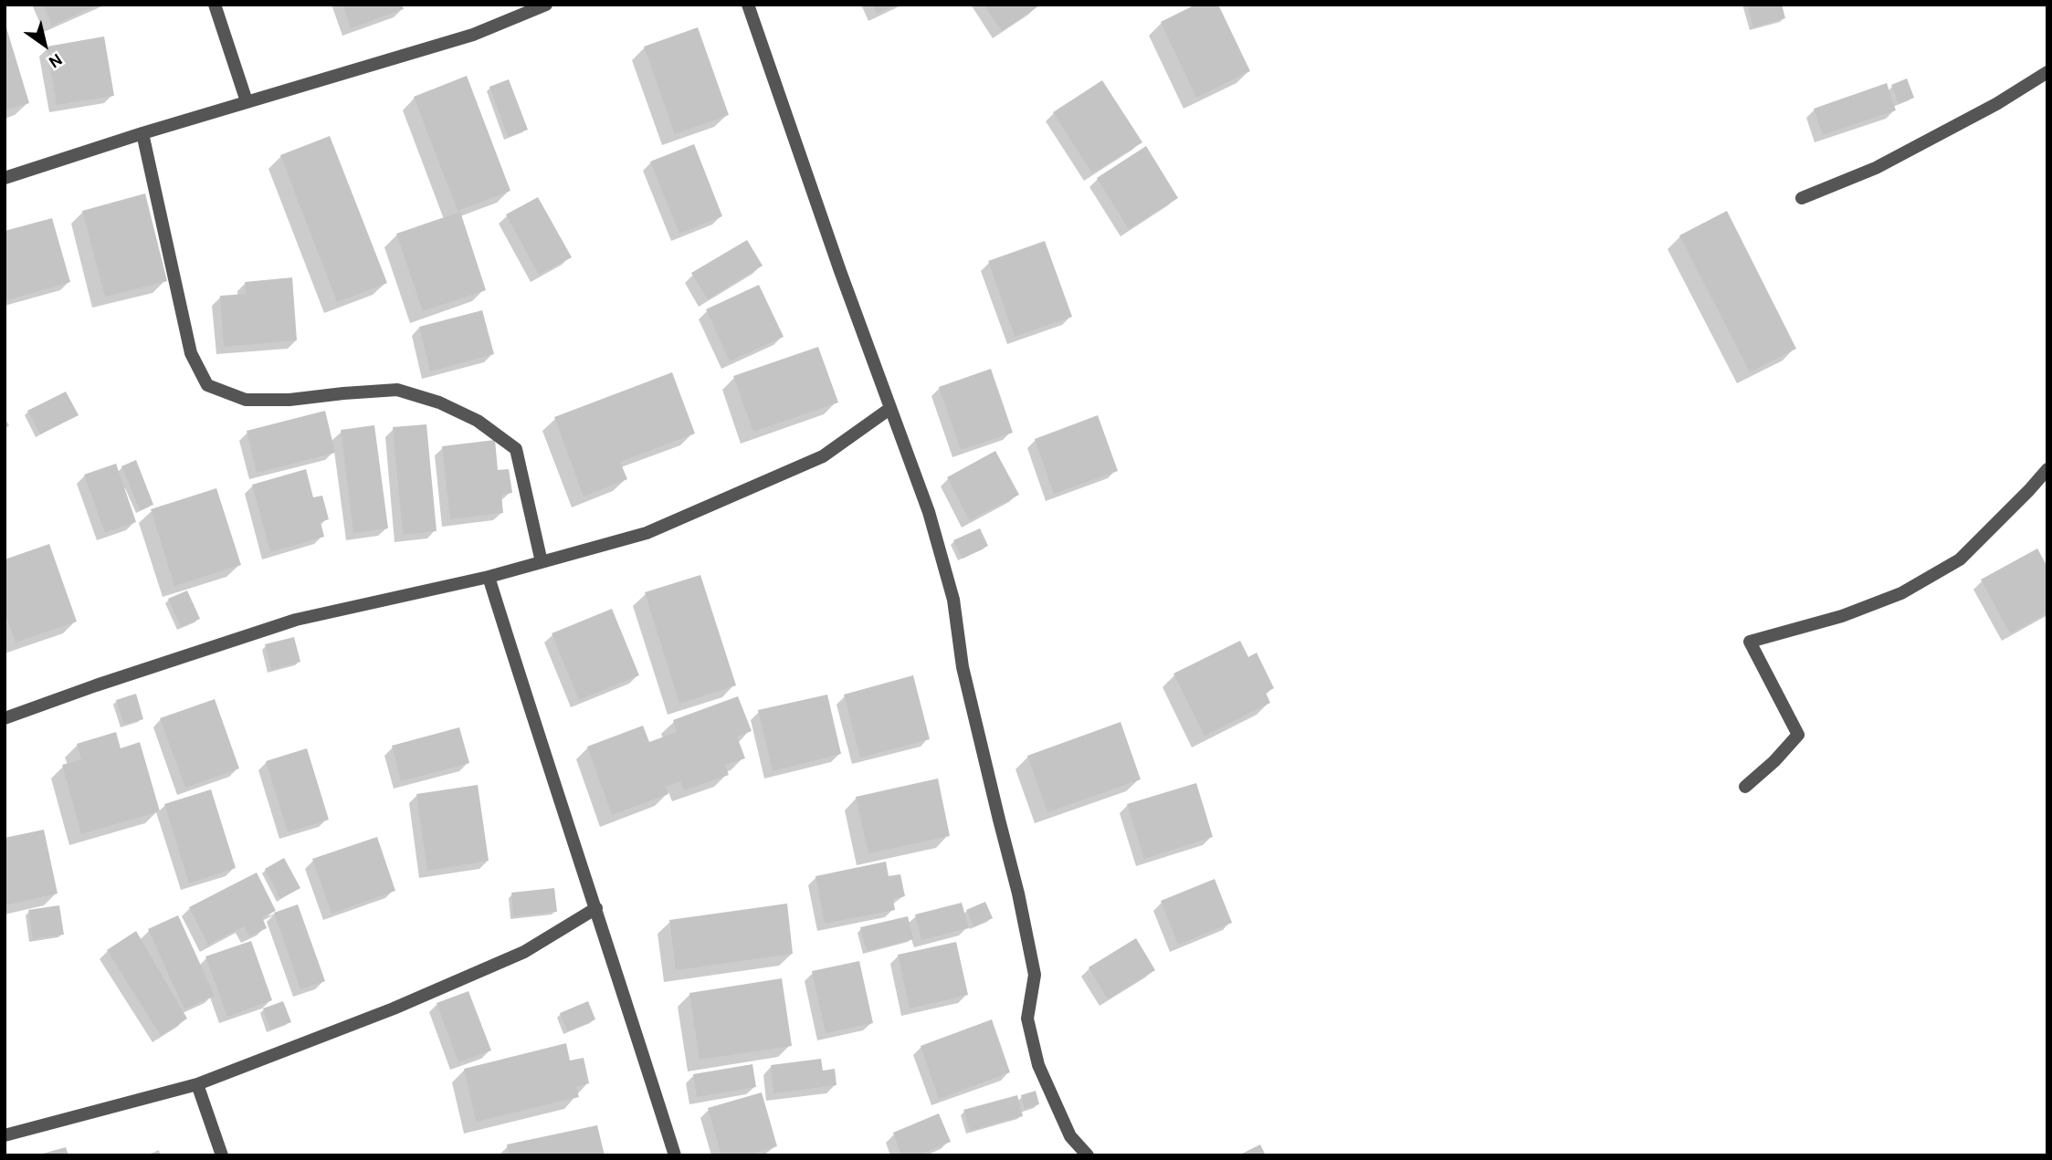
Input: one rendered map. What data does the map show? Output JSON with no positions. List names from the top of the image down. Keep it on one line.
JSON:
{"north":"bottom right"}
